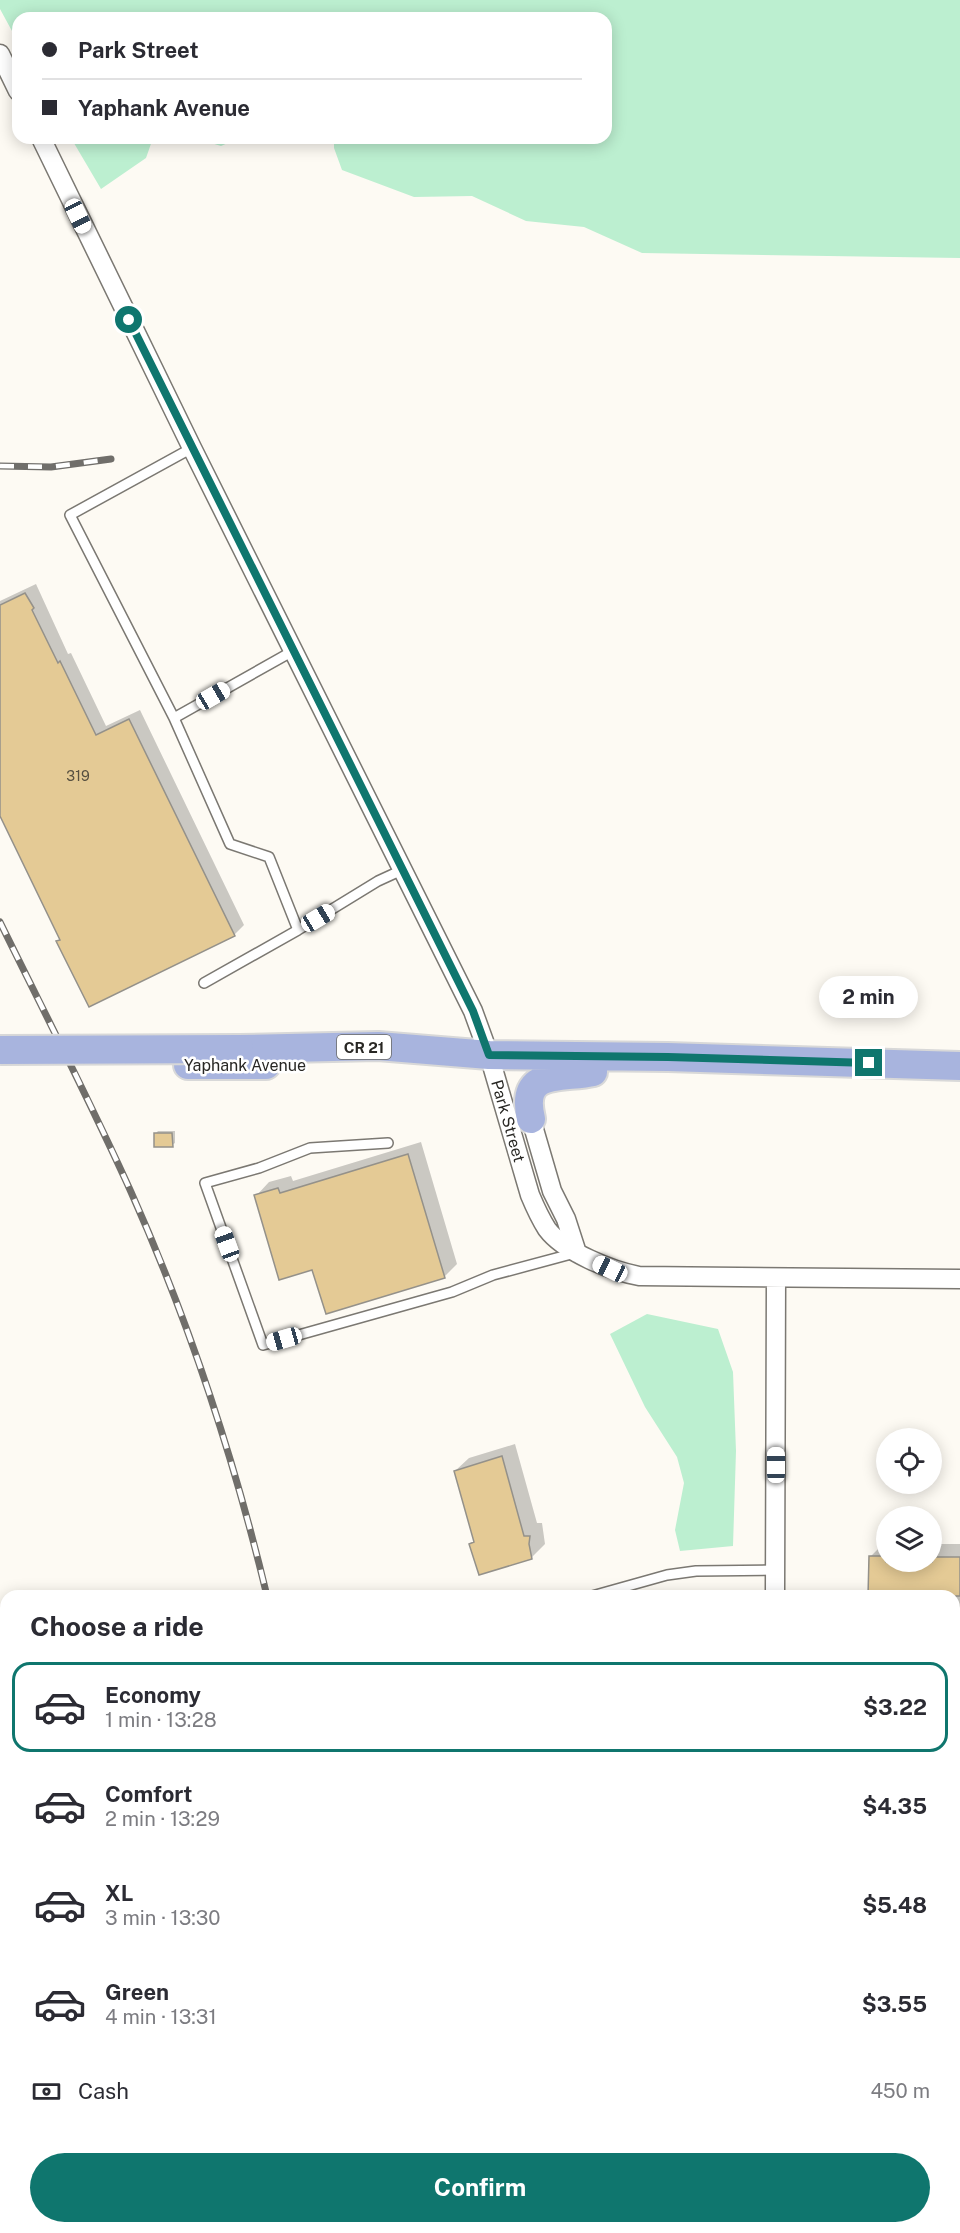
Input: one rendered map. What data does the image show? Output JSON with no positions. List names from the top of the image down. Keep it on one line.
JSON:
{"streets":{"main road":["CR 21","Yaphank Avenue"],"street":["Park Street"]},"crossings":[["Yaphank Avenue","Park Street"]],"house_numbers":["319"],"page":{"banner":["Park Street","Yaphank Avenue"],"bubble":"2 min","heading":"Choose a ride","list":[{"name":"Economy","note":"1 min · 13:28","value":"$3.22"},{"name":"Comfort","note":"2 min · 13:29","value":"$4.35"},{"name":"XL","note":"3 min · 13:30","value":"$5.48"},{"name":"Green","note":"4 min · 13:31","value":"$3.55"}],"pay":["Cash","450 m"],"buttons":"Confirm"}}
